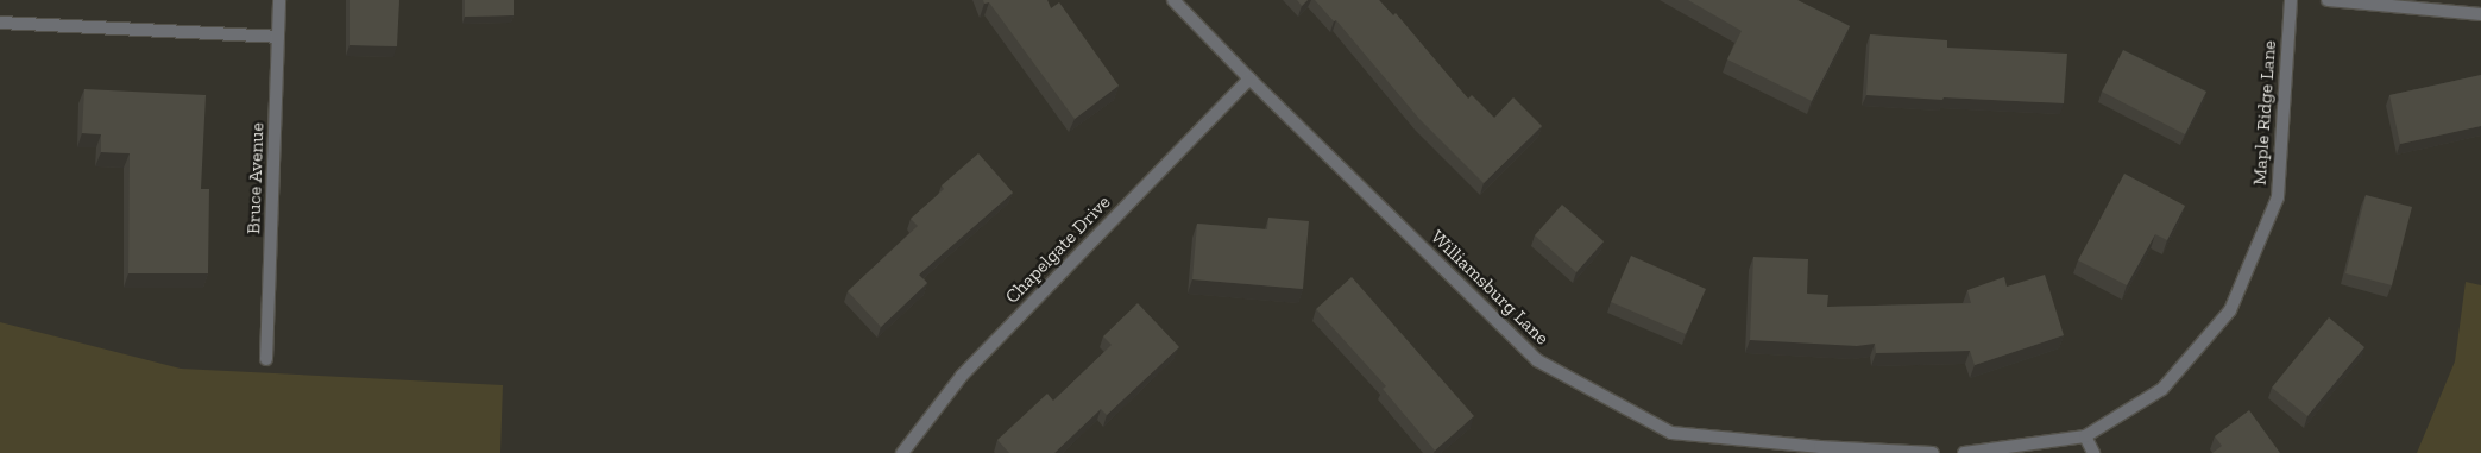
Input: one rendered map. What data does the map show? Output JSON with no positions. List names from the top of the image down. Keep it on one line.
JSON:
{"streets":{"street":["Maple Ridge Lane","Bruce Avenue","Chapelgate Drive","Williamsburg Lane"]},"crossings":[["Chapelgate Drive","Williamsburg Lane"]]}
